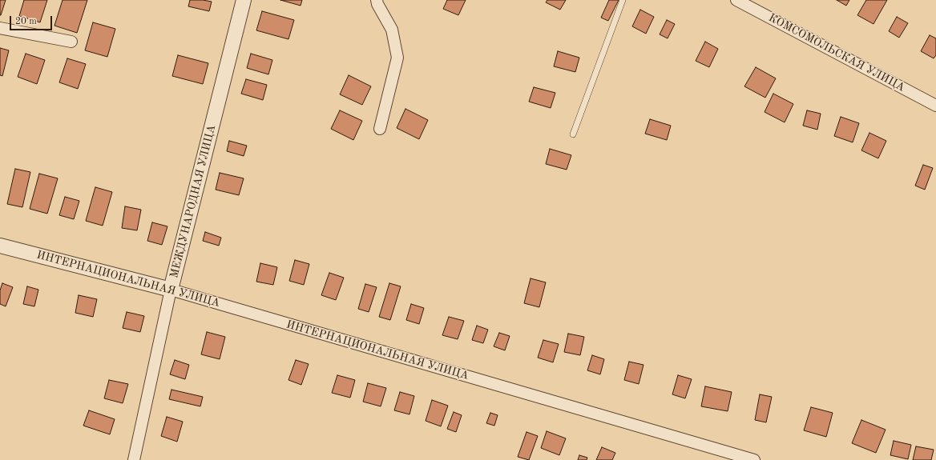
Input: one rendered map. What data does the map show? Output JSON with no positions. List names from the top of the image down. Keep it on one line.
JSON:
{"streets":{"street":["КОМСОМОЛЬСКАЯ УЛИЦА","МЕЖДУНАРОДНАЯ УЛИЦА","ИНТЕРНАЦИОНАЛЬНАЯ УЛИЦА"]},"crossings":[["МЕЖДУНАРОДНАЯ УЛИЦА","ИНТЕРНАЦИОНАЛЬНАЯ УЛИЦА"]],"scale_bar":"20 m"}
